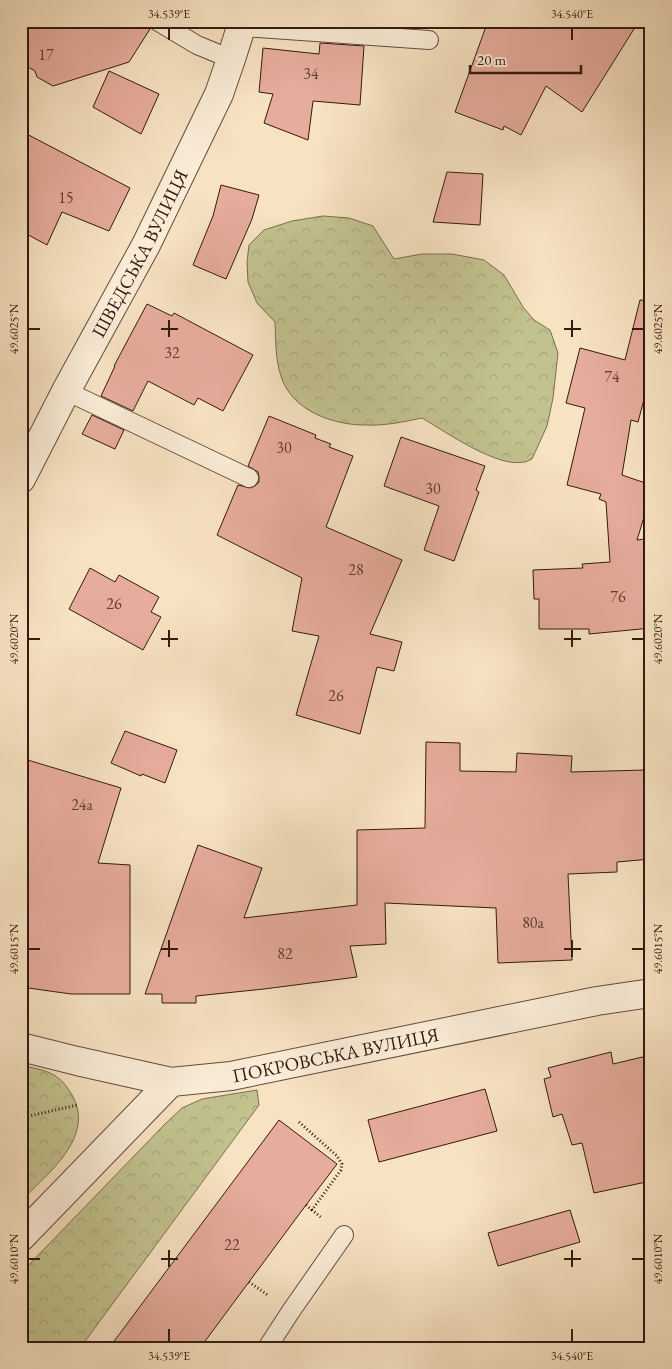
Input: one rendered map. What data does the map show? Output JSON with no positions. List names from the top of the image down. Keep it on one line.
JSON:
{"streets":{"street":["ШВЕДСЬКА ВУЛИЦЯ","ПОКРОВСЬКА ВУЛИЦЯ"]},"house_numbers":["17","34","15","32","74","30","30","28","76","26","26","24а","80а","82","22"],"scale_bar":"20 m","coordinates":["34.539°E","34.540°E","49.6025°N","49.6020°N","49.6015°N","49.6010°N"]}
